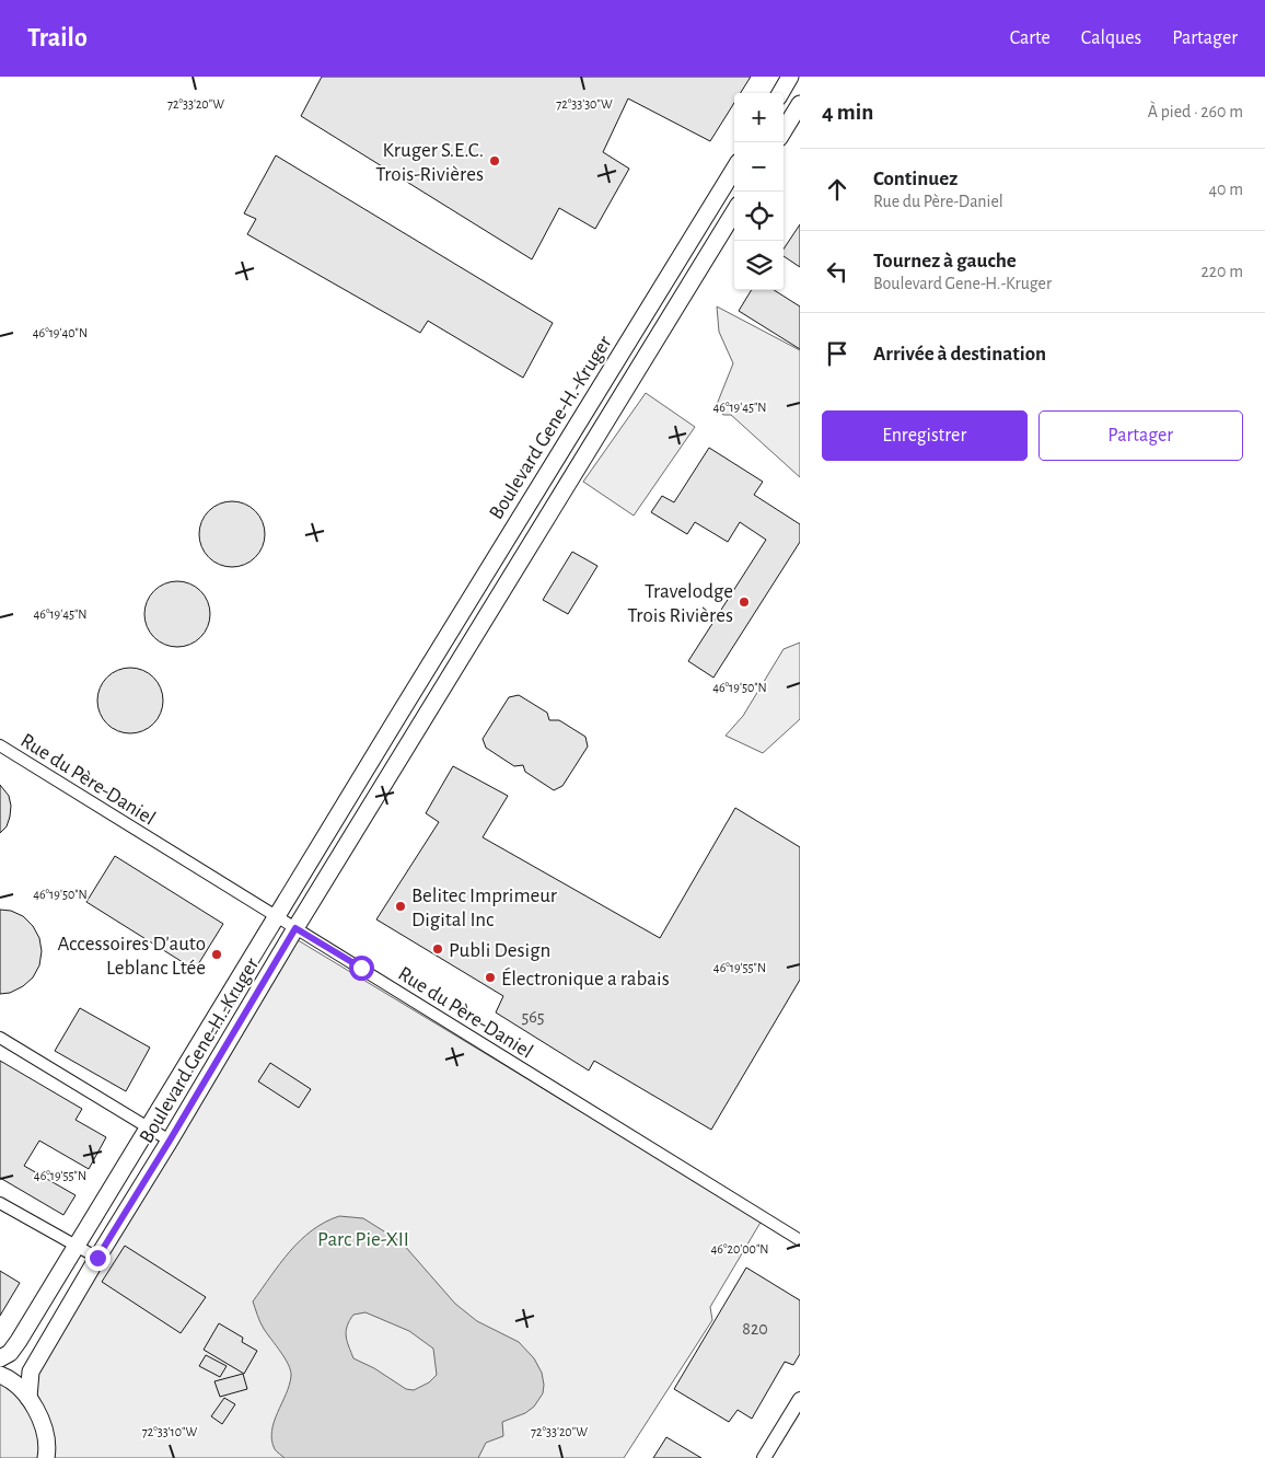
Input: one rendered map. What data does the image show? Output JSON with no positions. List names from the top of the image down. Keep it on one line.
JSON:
{"streets":{"main road":["Boulevard Gene-H.-Kruger"],"street":["Rue du Père-Daniel"]},"crossings":[["Boulevard Gene-H.-Kruger","Rue du Père-Daniel"]],"parks":["Parc Pie-XII"],"places":["Kruger S.E.C. Trois-Rivières","Travelodge Trois Rivières","Belitec Imprimeur Digital Inc","Publi Design","Accessoires D'auto Leblanc Ltée","Électronique a rabais"],"house_numbers":["565","820"],"page":{"header":"Trailo","nav":["Carte","Calques","Partager"],"heading":["4 min","À pied · 260 m"],"map_buttons":["+","−"],"list":[["Continuez","Rue du Père-Daniel","40 m"],["Tournez à gauche","Boulevard Gene-H.-Kruger","220 m"],"Arrivée à destination"],"buttons":["Enregistrer","Partager"]},"coordinates":["72°33'20\"W","72°33'30\"W","46°19'40\"N","46°19'45\"N","46°19'50\"N","46°19'55\"N","46°20'00\"N","72°33'10\"W"]}
